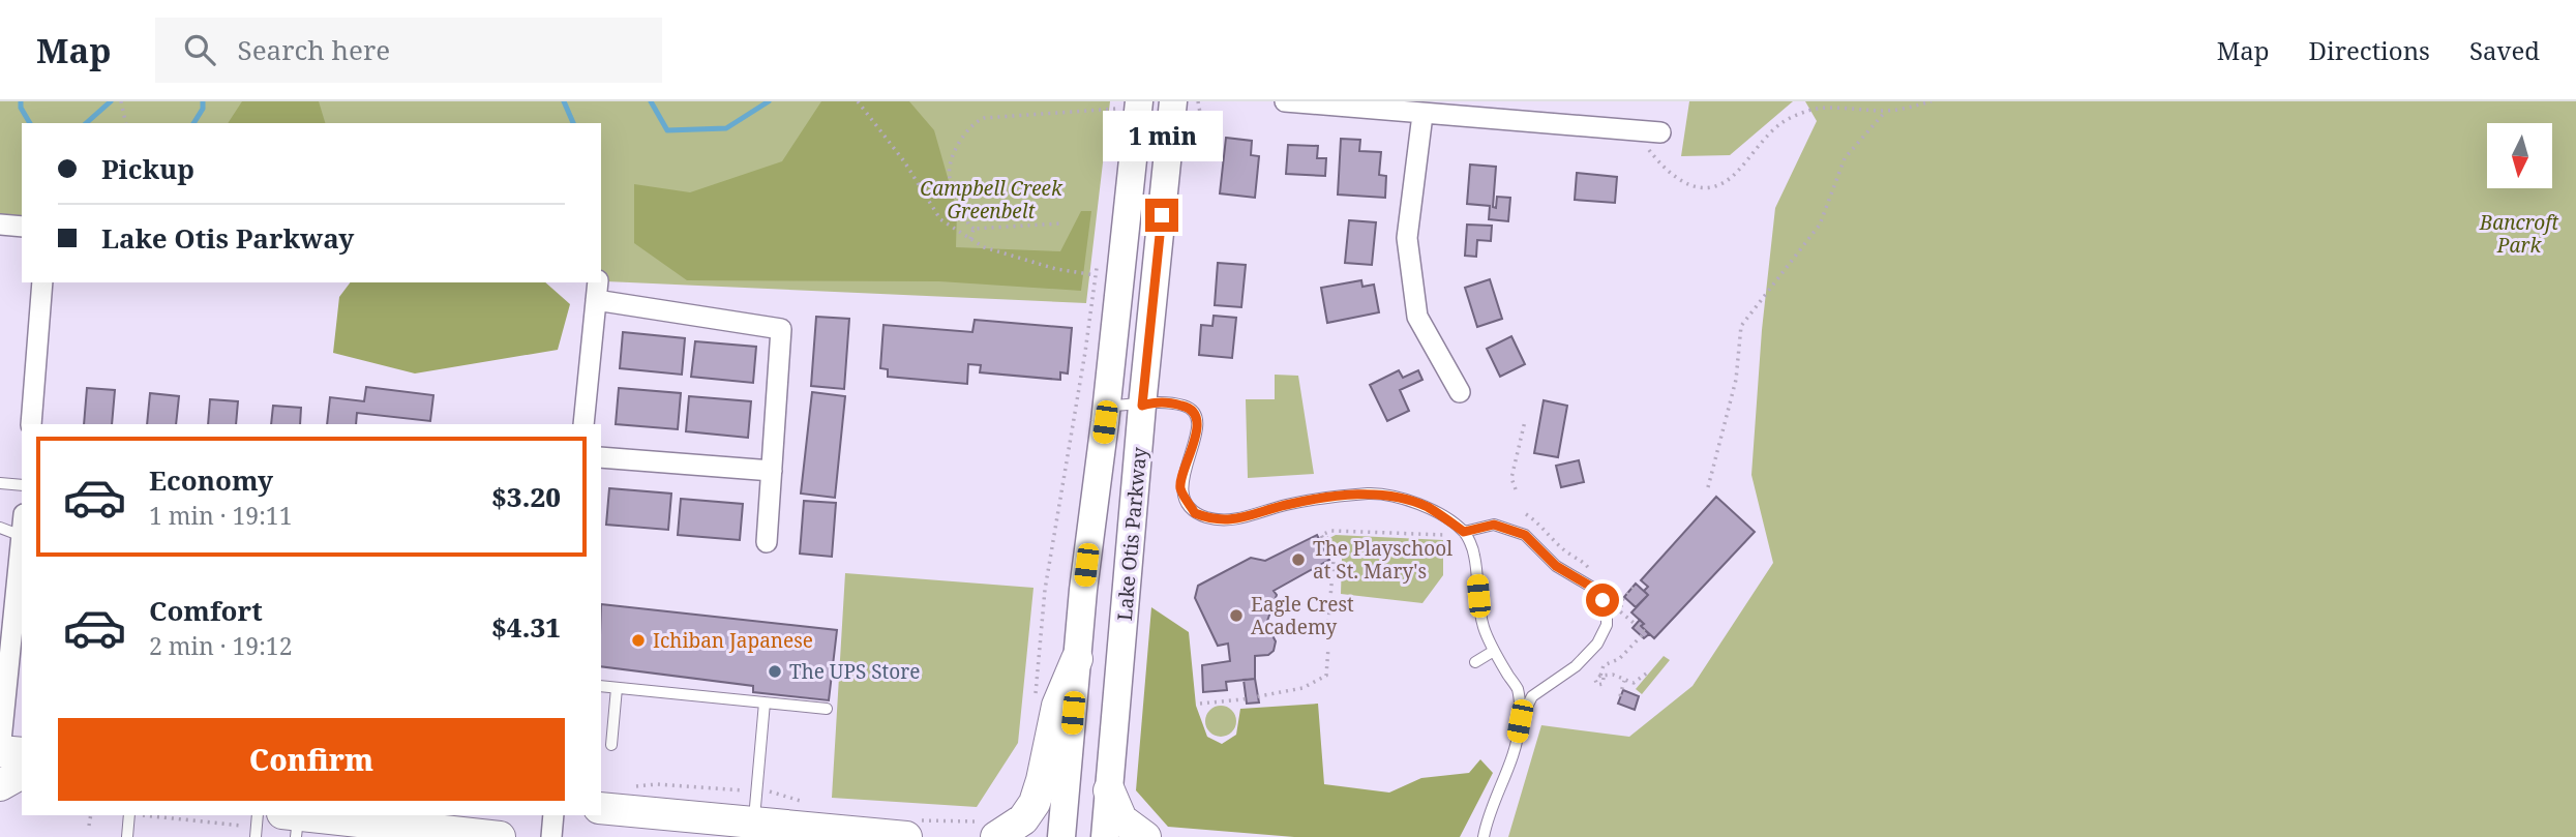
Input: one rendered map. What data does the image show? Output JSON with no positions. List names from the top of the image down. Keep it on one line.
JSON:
{"streets":{"main road":["Lake Otis Parkway"]},"parks":["Campbell Creek Greenbelt","Bancroft Park"],"places":["The Playschool at St. Mary's","Eagle Crest Academy","Ichiban Japanese","The UPS Store"],"north":"bottom","page":{"header":"Map","search":"Search here","nav":["Map","Directions","Saved"],"bubble":"1 min","banner":["Pickup","Lake Otis Parkway"],"list":[{"name":"Economy","note":"1 min · 19:11","value":"$3.20"},{"name":"Comfort","note":"2 min · 19:12","value":"$4.31"}],"buttons":"Confirm"}}
